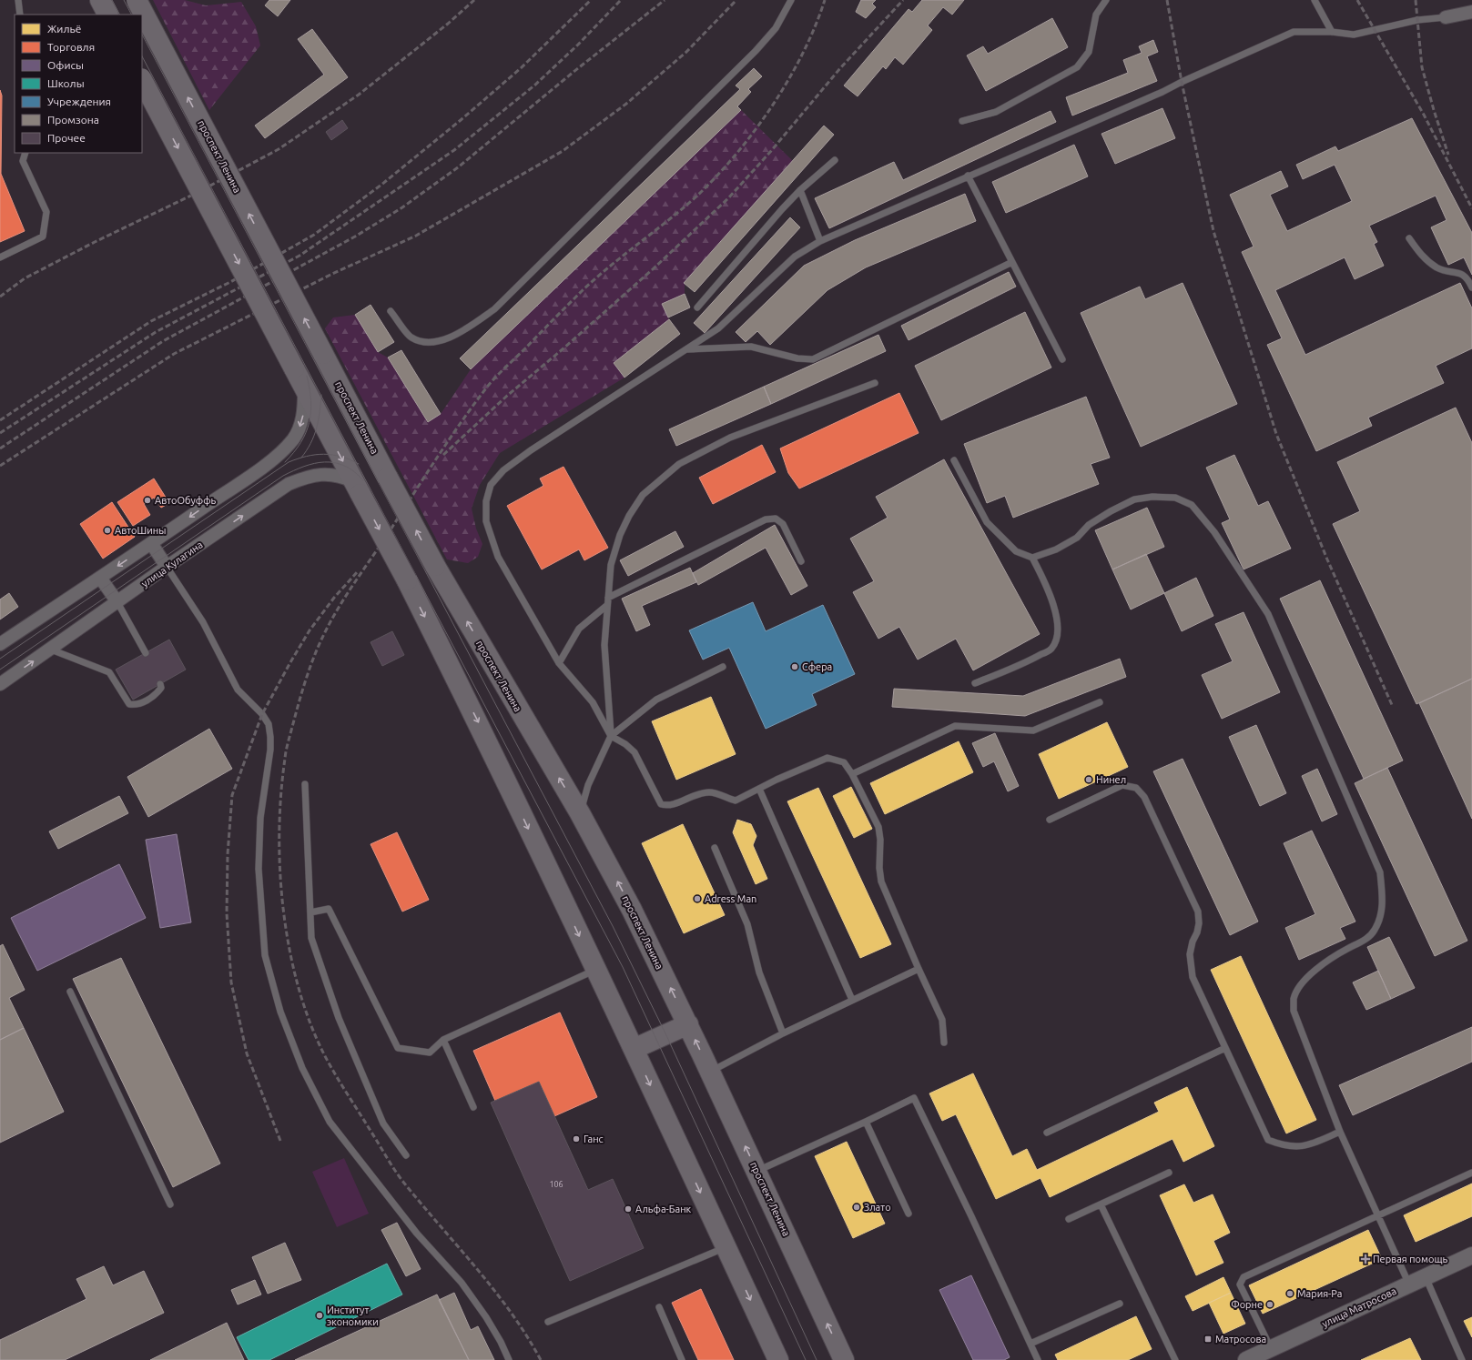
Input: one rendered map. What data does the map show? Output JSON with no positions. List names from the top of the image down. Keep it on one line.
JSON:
{"streets":{"main road":["проспект Ленина"],"street":["улица Кулагина","улица Матросова"]},"one_way":["улица Кулагина"],"places":{"other":["АвтоОбуффь","АвтоШины","Сфера","Нинел","Adress Man","Ганс","Злато","Альфа-Банк","Мария-Ра","Форне","Институт экономики"],"health":["Первая помощь"],"transit":["Матросова"]},"house_numbers":["106"],"legend":["Жильё","Торговля","Офисы","Школы","Учреждения","Промзона","Прочее"]}
